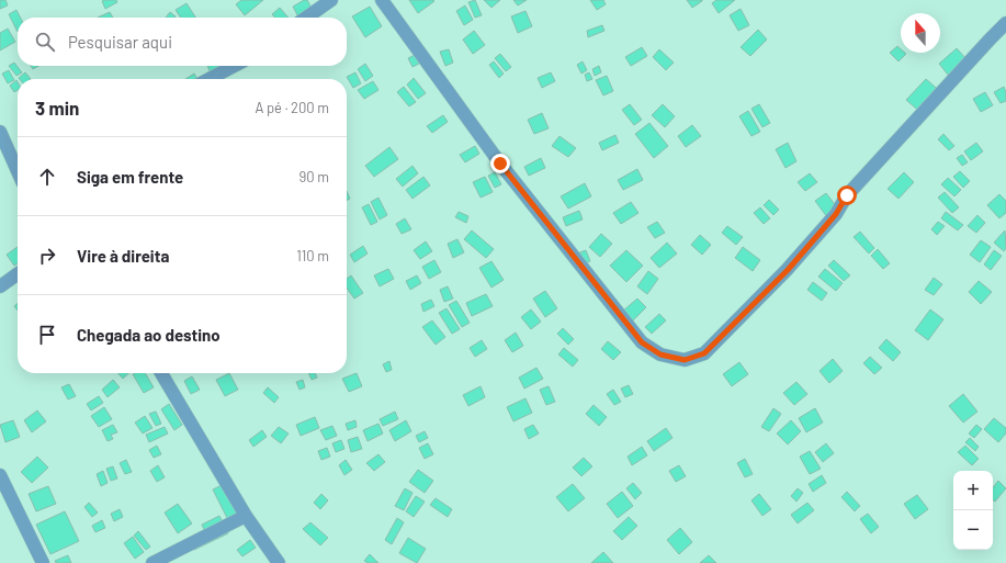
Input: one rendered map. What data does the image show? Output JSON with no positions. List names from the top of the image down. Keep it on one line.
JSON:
{"north":"top","page":{"search":"Pesquisar aqui","heading":["3 min","A pé · 200 m"],"list":[["Siga em frente","90 m"],["Vire à direita","110 m"],"Chegada ao destino"],"map_buttons":["+","−"]}}
